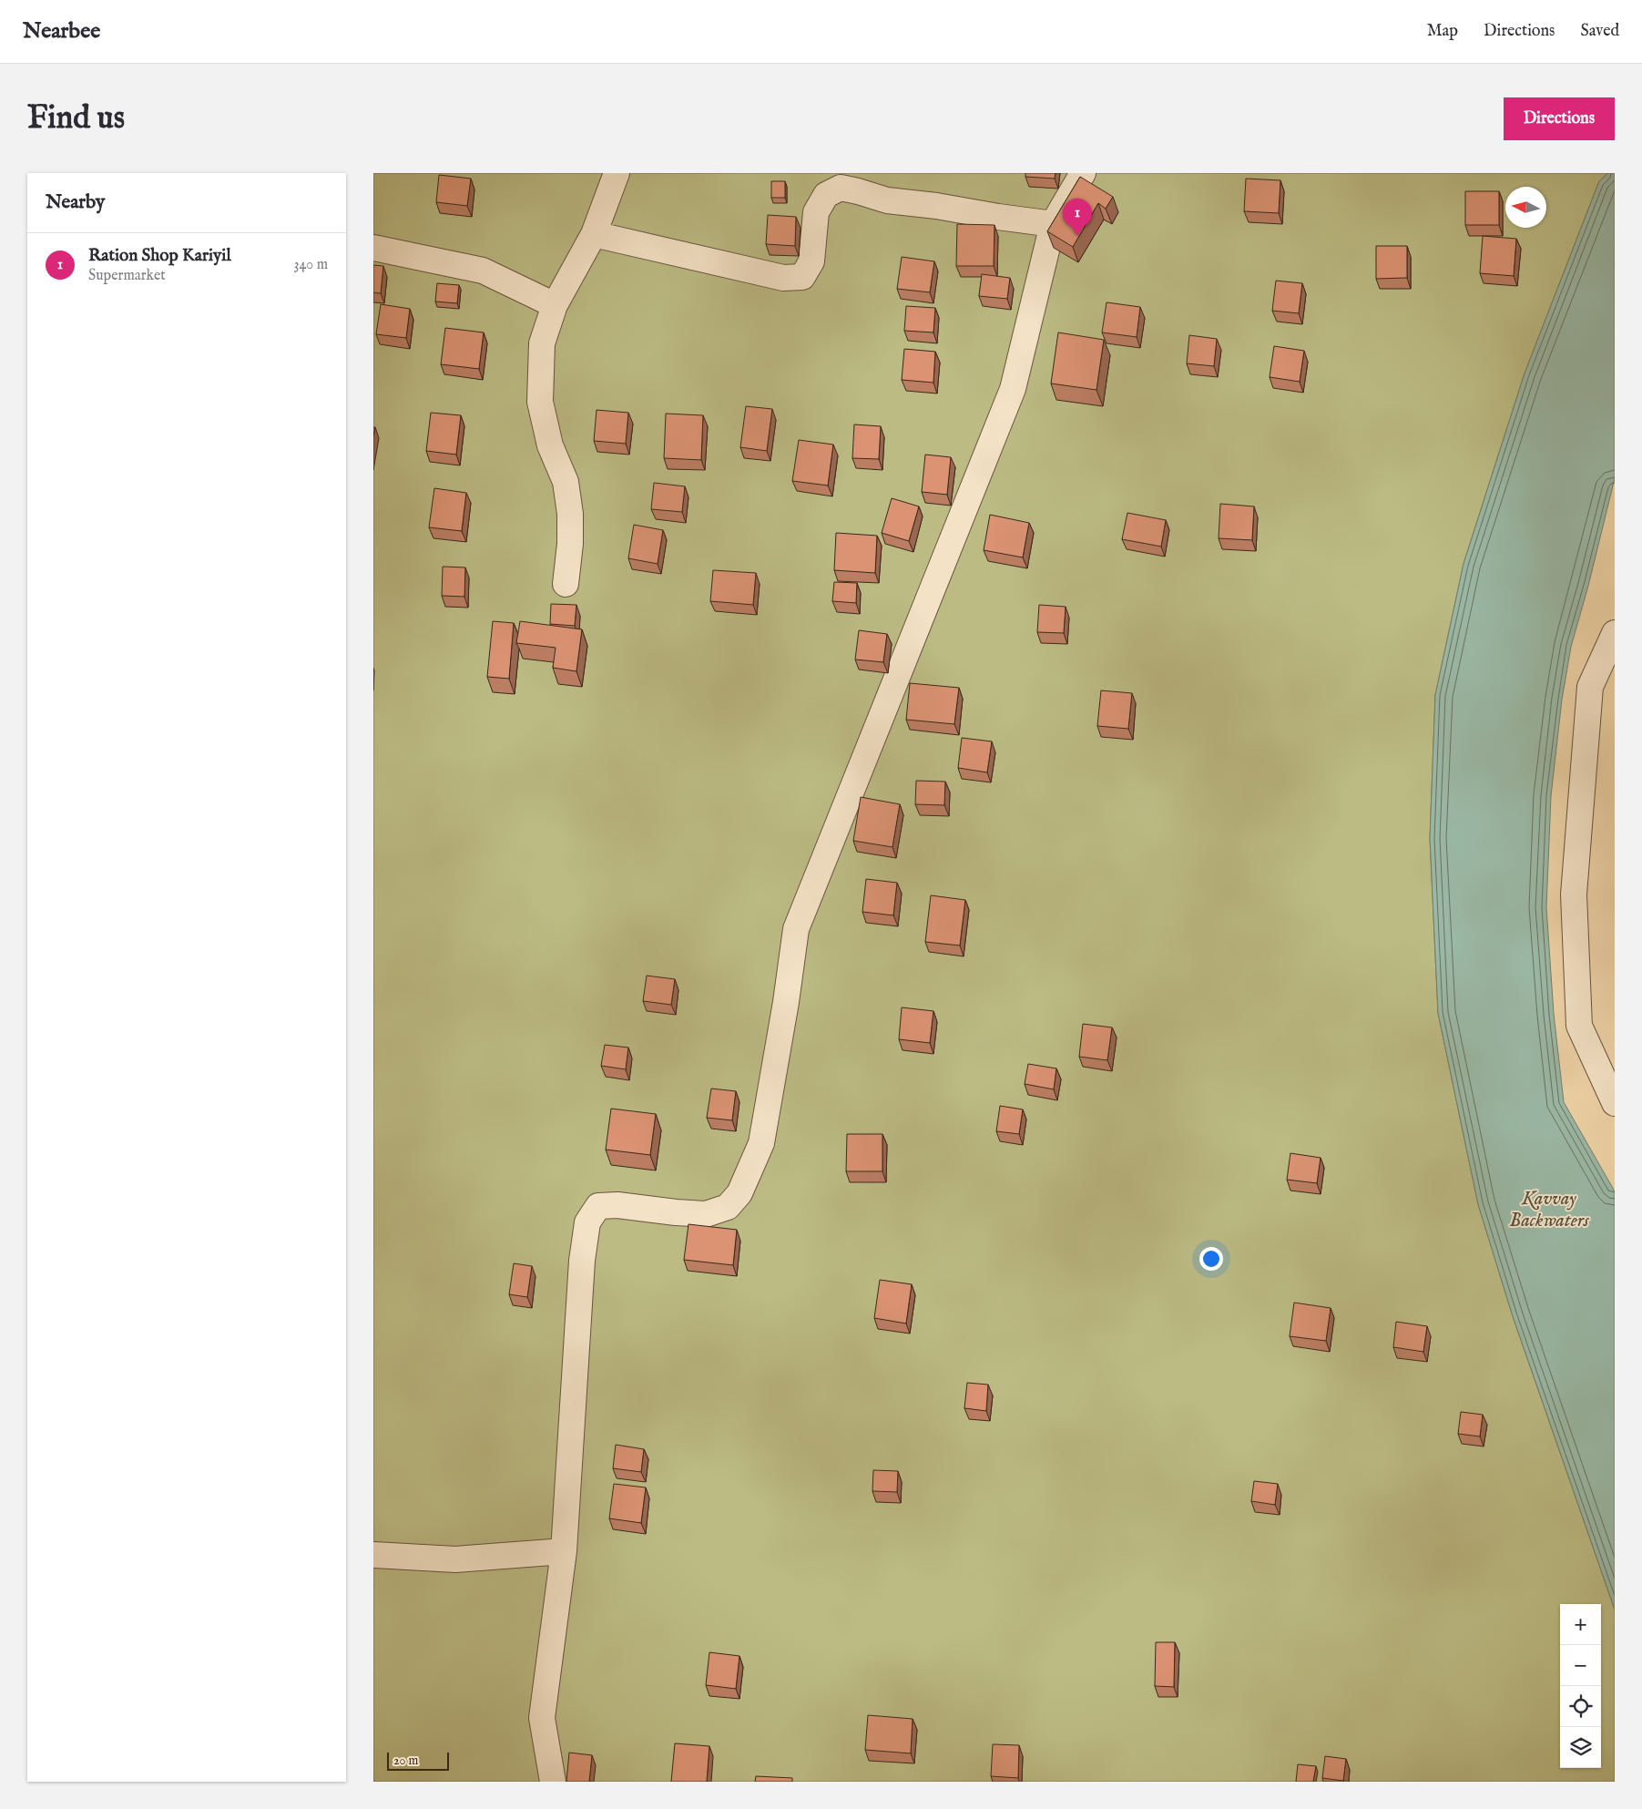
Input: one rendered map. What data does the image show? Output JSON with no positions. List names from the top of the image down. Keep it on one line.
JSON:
{"water":["Kavvay Backwaters"],"scale_bar":"20 m","north":"left","page":{"header":"Nearbee","nav":["Map","Directions","Saved"],"buttons":"Directions","title":"Find us","heading":"Nearby","pins":"1","list":[{"mark":"1","name":"Ration Shop Kariyil","note":"Supermarket","value":"340 m"}],"map_buttons":["+","−"],"scale":"20 m"}}
